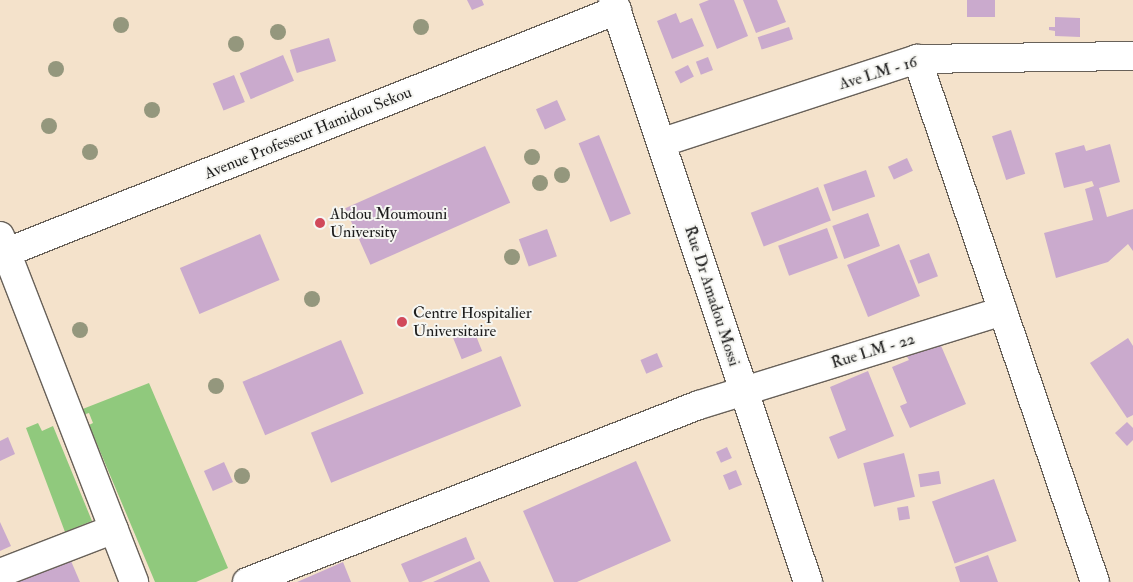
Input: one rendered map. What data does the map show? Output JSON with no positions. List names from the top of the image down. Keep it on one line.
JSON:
{"streets":{"street":["Ave LM - 16","Avenue Professeur Hamidou Sekou","Rue Dr Amadou Mossi","Rue LM - 22"]},"crossings":[["Ave LM - 16","Rue Dr Amadou Mossi"],["Avenue Professeur Hamidou Sekou","Rue Dr Amadou Mossi"],["Rue Dr Amadou Mossi","Rue LM - 22"]],"places":["Abdou Moumouni University","Centre Hospitalier Universitaire"]}
